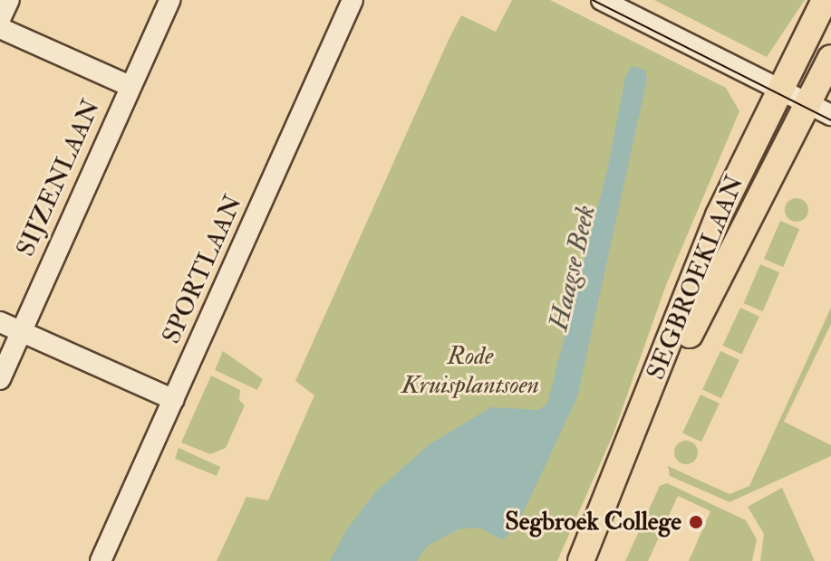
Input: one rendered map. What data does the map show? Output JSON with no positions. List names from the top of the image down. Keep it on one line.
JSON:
{"streets":{"main road":["SEGBROEKLAAN"],"street":["SIJZENLAAN","SPORTLAAN"]},"water":["Haagse Beek"],"parks":["Rode Kruisplantsoen"],"places":["Segbroek College"]}
